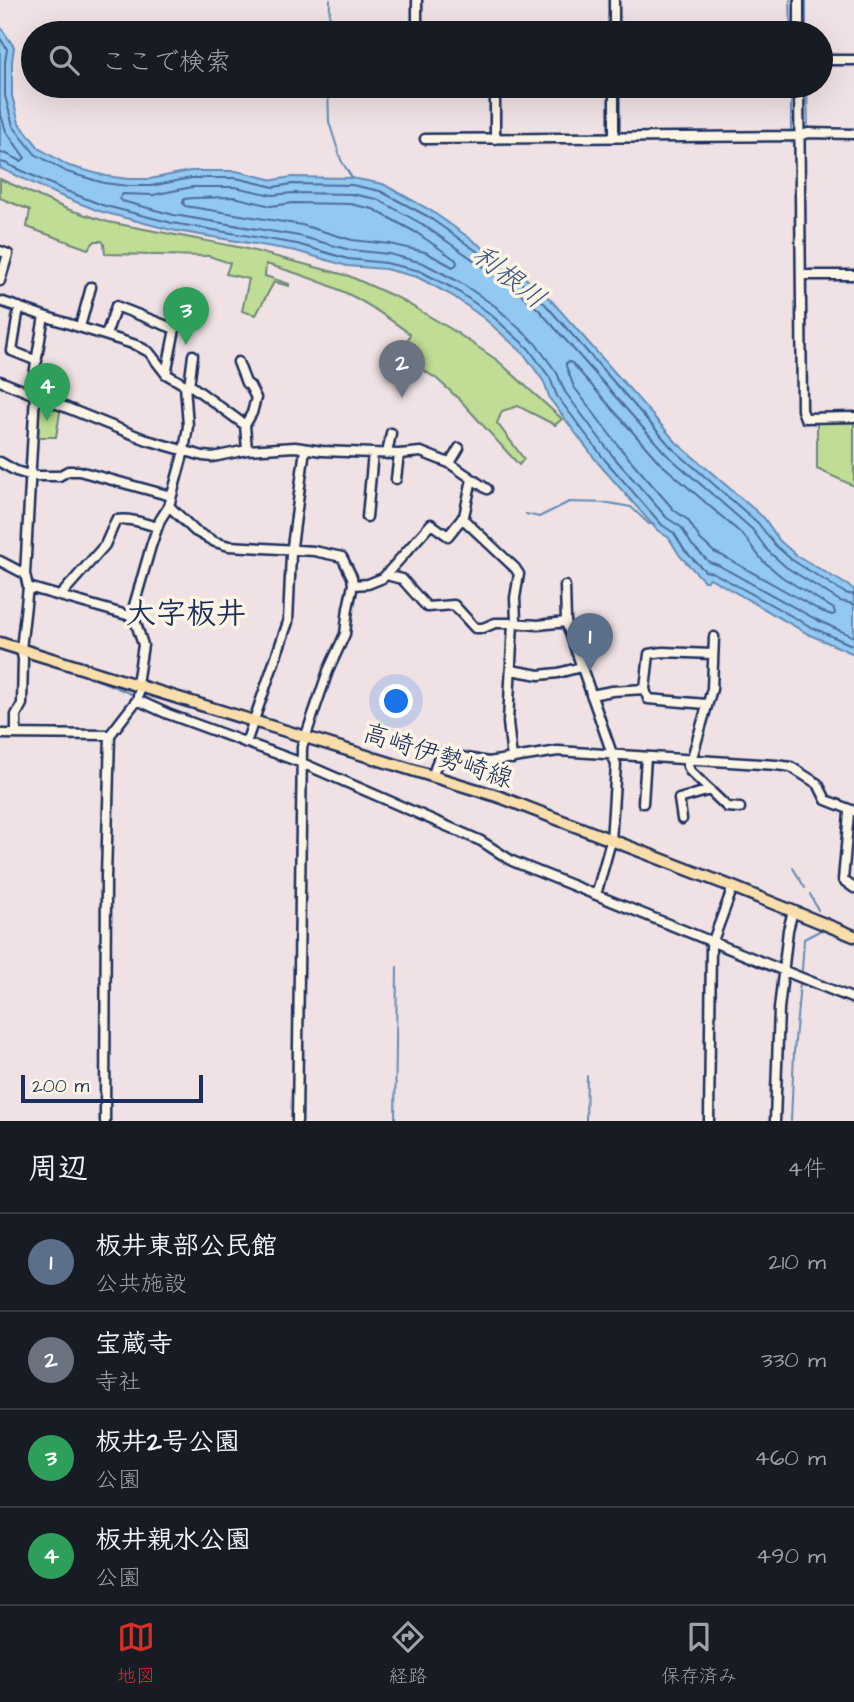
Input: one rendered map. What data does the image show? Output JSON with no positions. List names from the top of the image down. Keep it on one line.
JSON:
{"streets":{"main road":["高崎伊勢崎線"]},"districts":["大字板井"],"water":["利根川"],"scale_bar":"200 m","page":{"search":"ここで検索","pins":["3","2","4","1"],"scale":"200 m","heading":["周辺","4件"],"list":[{"mark":"1","name":"板井東部公民館","note":"公共施設","value":"210 m"},{"mark":"2","name":"宝蔵寺","note":"寺社","value":"330 m"},{"mark":"3","name":"板井2号公園","note":"公園","value":"460 m"},{"mark":"4","name":"板井親水公園","note":"公園","value":"490 m"}],"nav":["地図","経路","保存済み"]}}
